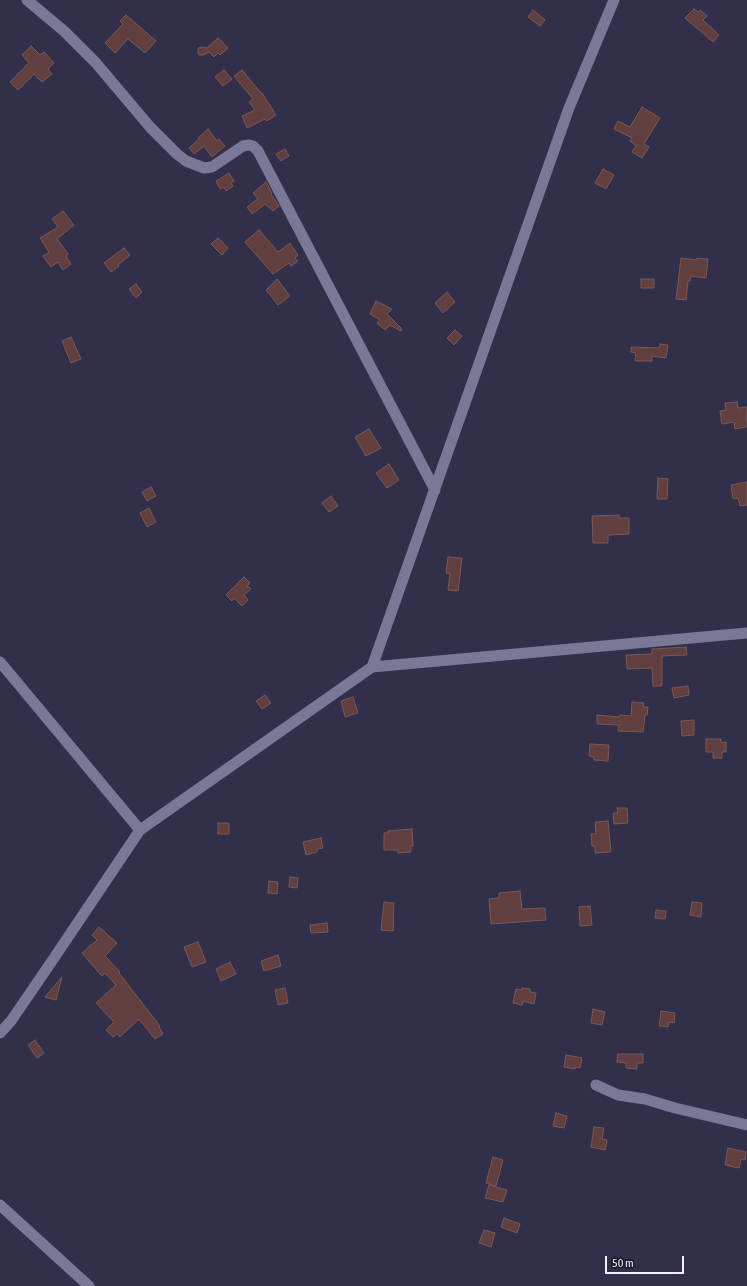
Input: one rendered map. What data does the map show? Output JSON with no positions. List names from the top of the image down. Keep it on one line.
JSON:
{"scale_bar":"50 m"}
